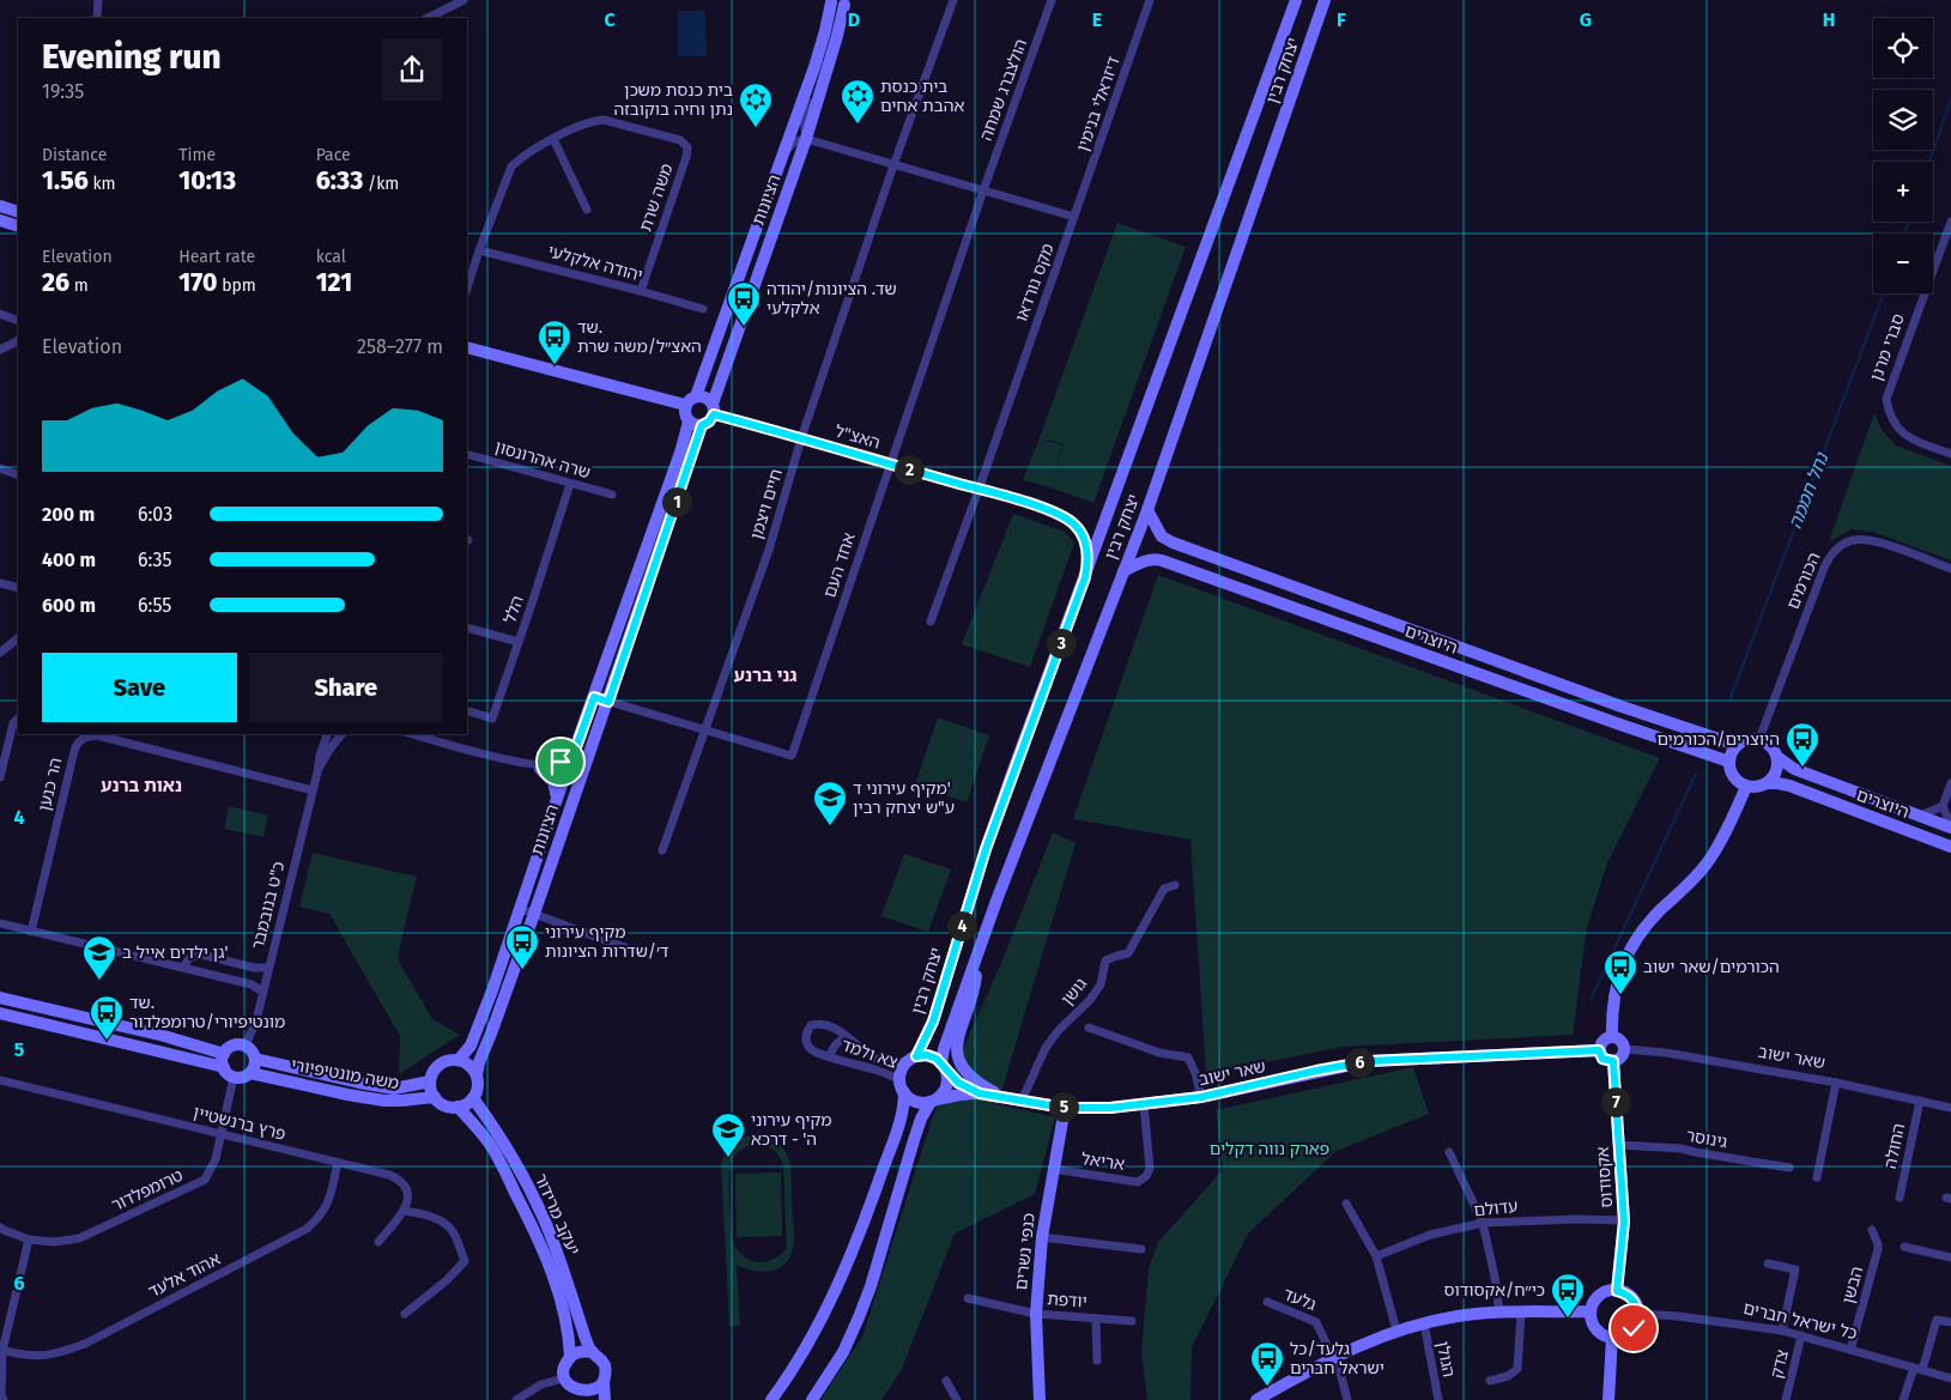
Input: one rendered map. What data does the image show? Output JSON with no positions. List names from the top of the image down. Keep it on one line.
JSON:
{"streets":{"street":["יצחק רבין","הולצברג שמחה","דיזראלי בנימין","משה שרת","הציונות","יהודה אלקלעי","מקס נורדאו","סברי מרנן","האצ\"ל","שרה אהרונסון","חיים ויצמן","אחד העם","הכורמים","הלל","היוצרים","הר כנען","כ\"ט בנובמבר","גושן","צא ולמד","שאר ישוב","משה מונטיפיורי","פרץ ברנשטיין","גינוסר","החולה","אריאל","אקסודוס","טרומפלדור","עדולם","יעקב מרידור","כנפי נשרים","אהוד אלעד","הבשן","גלעד","יודפת","כל ישראל חברים","הגולן","צדק"]},"crossings":[["יצחק רבין","האצ\"ל"],["יצחק רבין","היוצרים"],["יצחק רבין","צא ולמד"],["יצחק רבין","שאר ישוב"],["הולצברג שמחה","אחד העם"],["דיזראלי בנימין","מקס נורדאו"],["משה שרת","יהודה אלקלעי"],["הציונות","האצ\"ל"],["הציונות","אחד העם"],["הציונות","משה מונטיפיורי"],["הציונות","יעקב מרידור"],["מקס נורדאו","האצ\"ל"],["האצ\"ל","חיים ויצמן"],["האצ\"ל","אחד העם"],["שרה אהרונסון","הלל"],["חיים ויצמן","אחד העם"],["הכורמים","היוצרים"],["הר כנען","כ\"ט בנובמבר"],["כ\"ט בנובמבר","משה מונטיפיורי"],["כ\"ט בנובמבר","טרומפלדור"],["גושן","שאר ישוב"],["צא ולמד","שאר ישוב"],["שאר ישוב","החולה"],["שאר ישוב","אריאל"],["שאר ישוב","אקסודוס"],["שאר ישוב","כנפי נשרים"],["משה מונטיפיורי","טרומפלדור"],["משה מונטיפיורי","יעקב מרידור"],["פרץ ברנשטיין","טרומפלדור"],["פרץ ברנשטיין","אהוד אלעד"],["גינוסר","אקסודוס"],["אריאל","כנפי נשרים"],["אקסודוס","עדולם"],["אקסודוס","כל ישראל חברים"],["כנפי נשרים","יודפת"],["הבשן","כל ישראל חברים"],["כל ישראל חברים","צדק"]],"districts":["גני ברנע","נאות ברנע"],"water":["נחל חממה"],"parks":["פארק נווה דקלים"],"places":{"synagogue":["בית כנסת אהבת אחים","בית כנסת משכן נתן וחיה בוקובזה"],"bus stop":["שד. הציונות/יהודה אלקלעי","שד. האצ״ל/משה שרת","היוצרים/הכורמים","מקיף עירוני ד׳/שדרות הציונות","הכורמים/שאר ישוב","שד. מונטיפיורי/טרומפלדור","כי״ח/אקסודוס","גלעד/כל ישראל חברים"],"school or university":["מקיף עירוני ד' ע\"ש יצחק רבין","גן ילדים אייל ב'","מקיף עירוני ה' - דרכא"]},"page":{"map_buttons":["+","−"],"heading":["Evening run","19:35"],"stats":[["Distance","1.56 km"],["Time","10:13"],["Pace","6:33 /km"],["Elevation","26 m"],["Heart rate","170 bpm"],["kcal","121"]],"chart":["Elevation","258–277 m"],"pins":["2","1","3","4","6","7","5"],"list":[{"name":"200 m","note":"6:03"},{"name":"400 m","note":"6:35"},{"name":"600 m","note":"6:55"}],"buttons":["Save","Share"]},"grid":{"columns":["C","D","E","F","G","H"],"rows":["4","5","6"]}}
